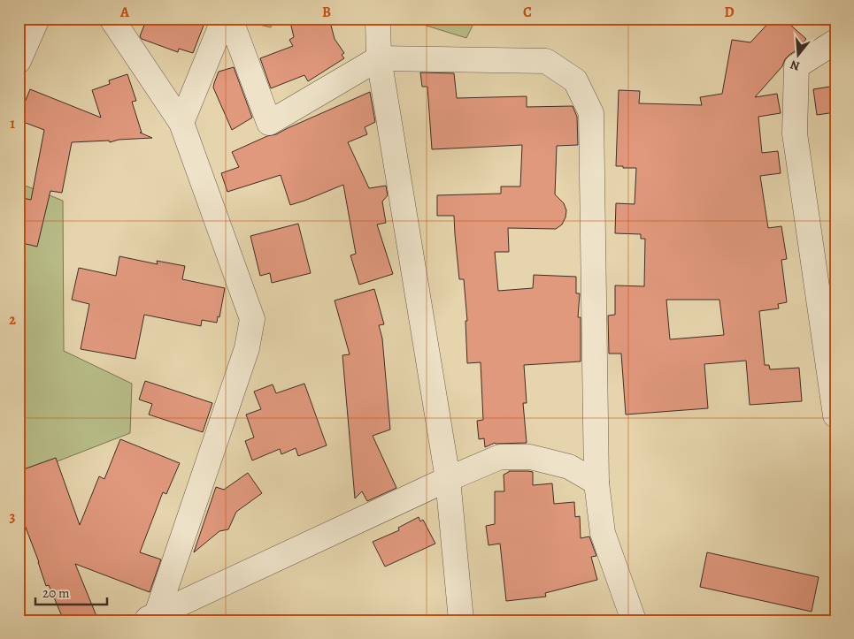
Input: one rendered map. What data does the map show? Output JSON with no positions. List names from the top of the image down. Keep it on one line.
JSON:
{"scale_bar":"20 m","north":"bottom","grid":{"columns":["A","B","C","D"],"rows":["1","2","3"]}}
